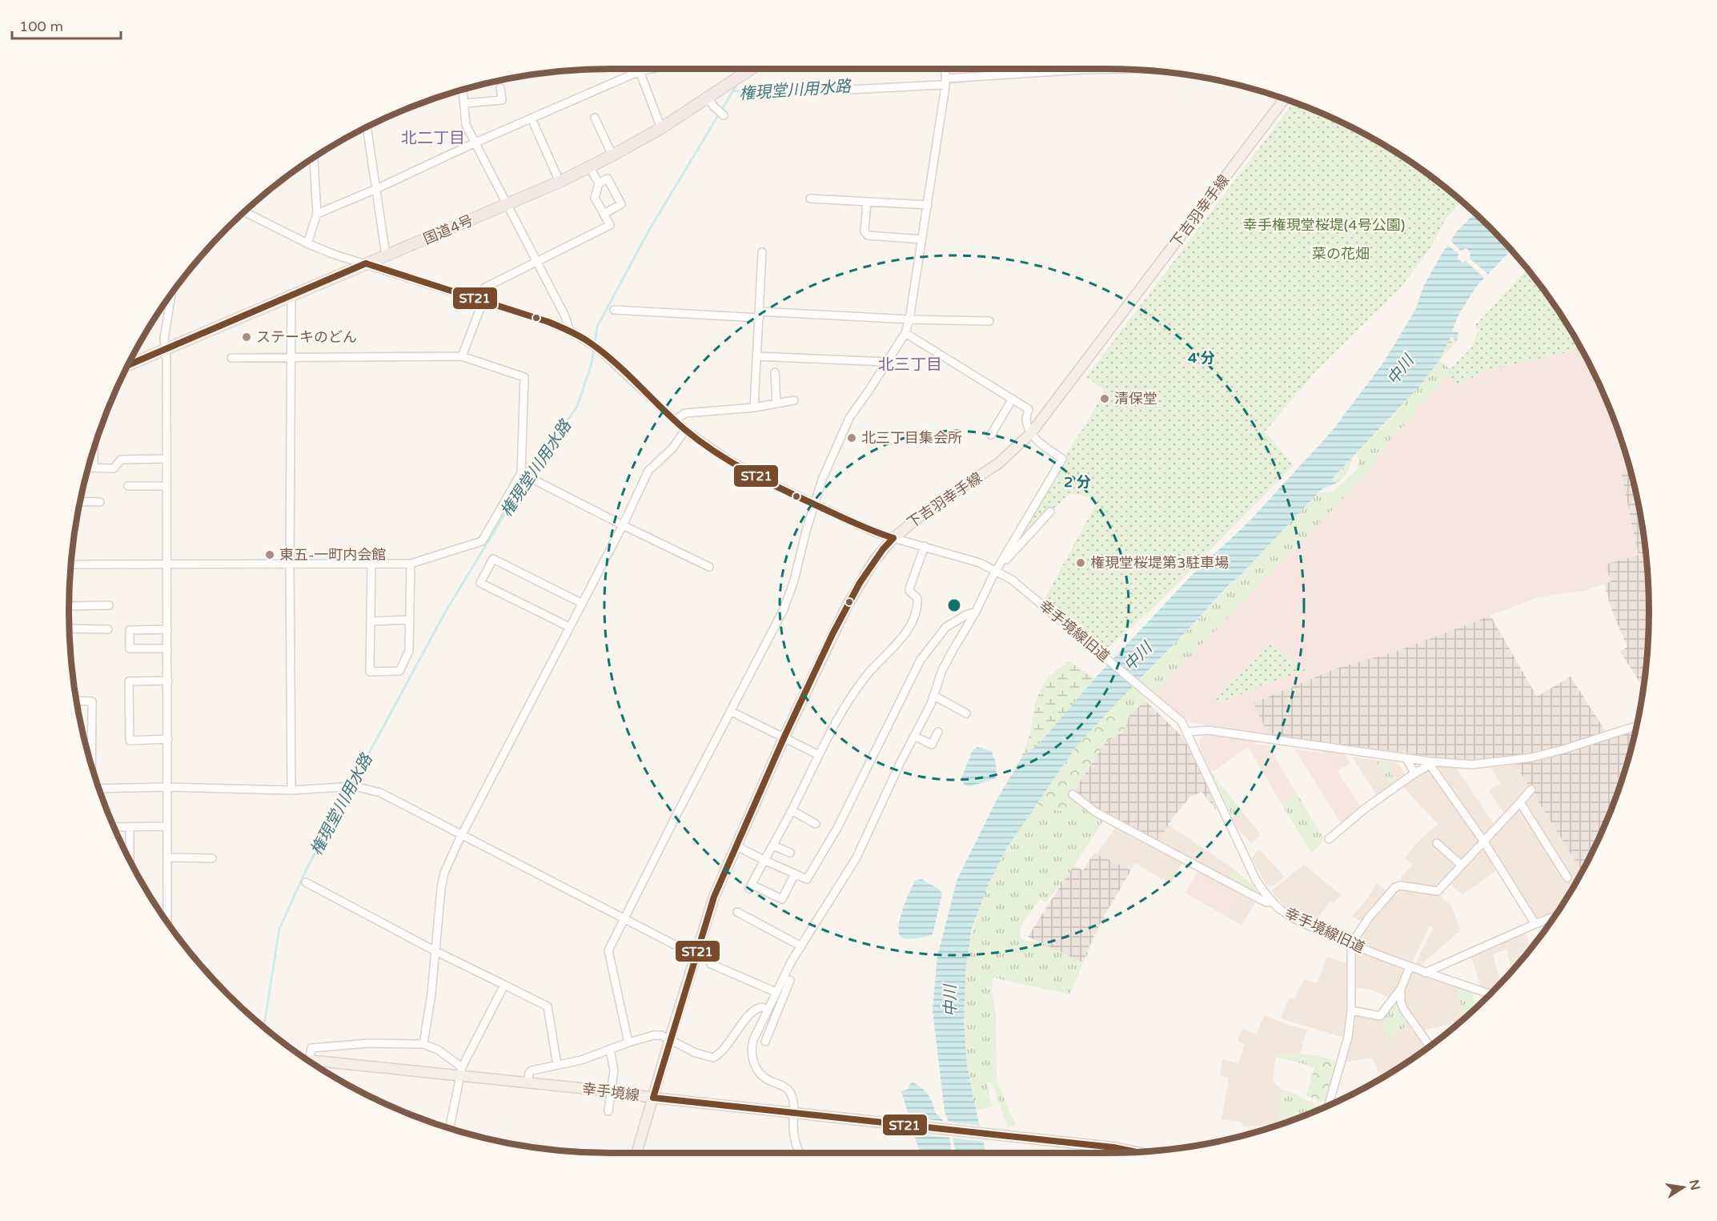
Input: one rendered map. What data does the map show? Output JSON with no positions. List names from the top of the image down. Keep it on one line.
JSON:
{"streets":{"highway":["国道4号"],"main road":["下吉羽幸手線","幸手境線"],"street":["幸手境線旧道"]},"crossings":[["下吉羽幸手線","幸手境線旧道"],["下吉羽幸手線","幸手境線"]],"districts":["北二丁目","北三丁目"],"water":["権現堂川用水路","中川"],"parks":["幸手権現堂桜堤(4号公園)","菜の花畑"],"places":["ステーキのどん","清保堂","北三丁目集会所","東五-一町内会館","権現堂桜堤第3駐車場"],"lines":["transit line ST21"],"scale_bar":"100 m","north":"right","rings":["4 分","2 分"]}
